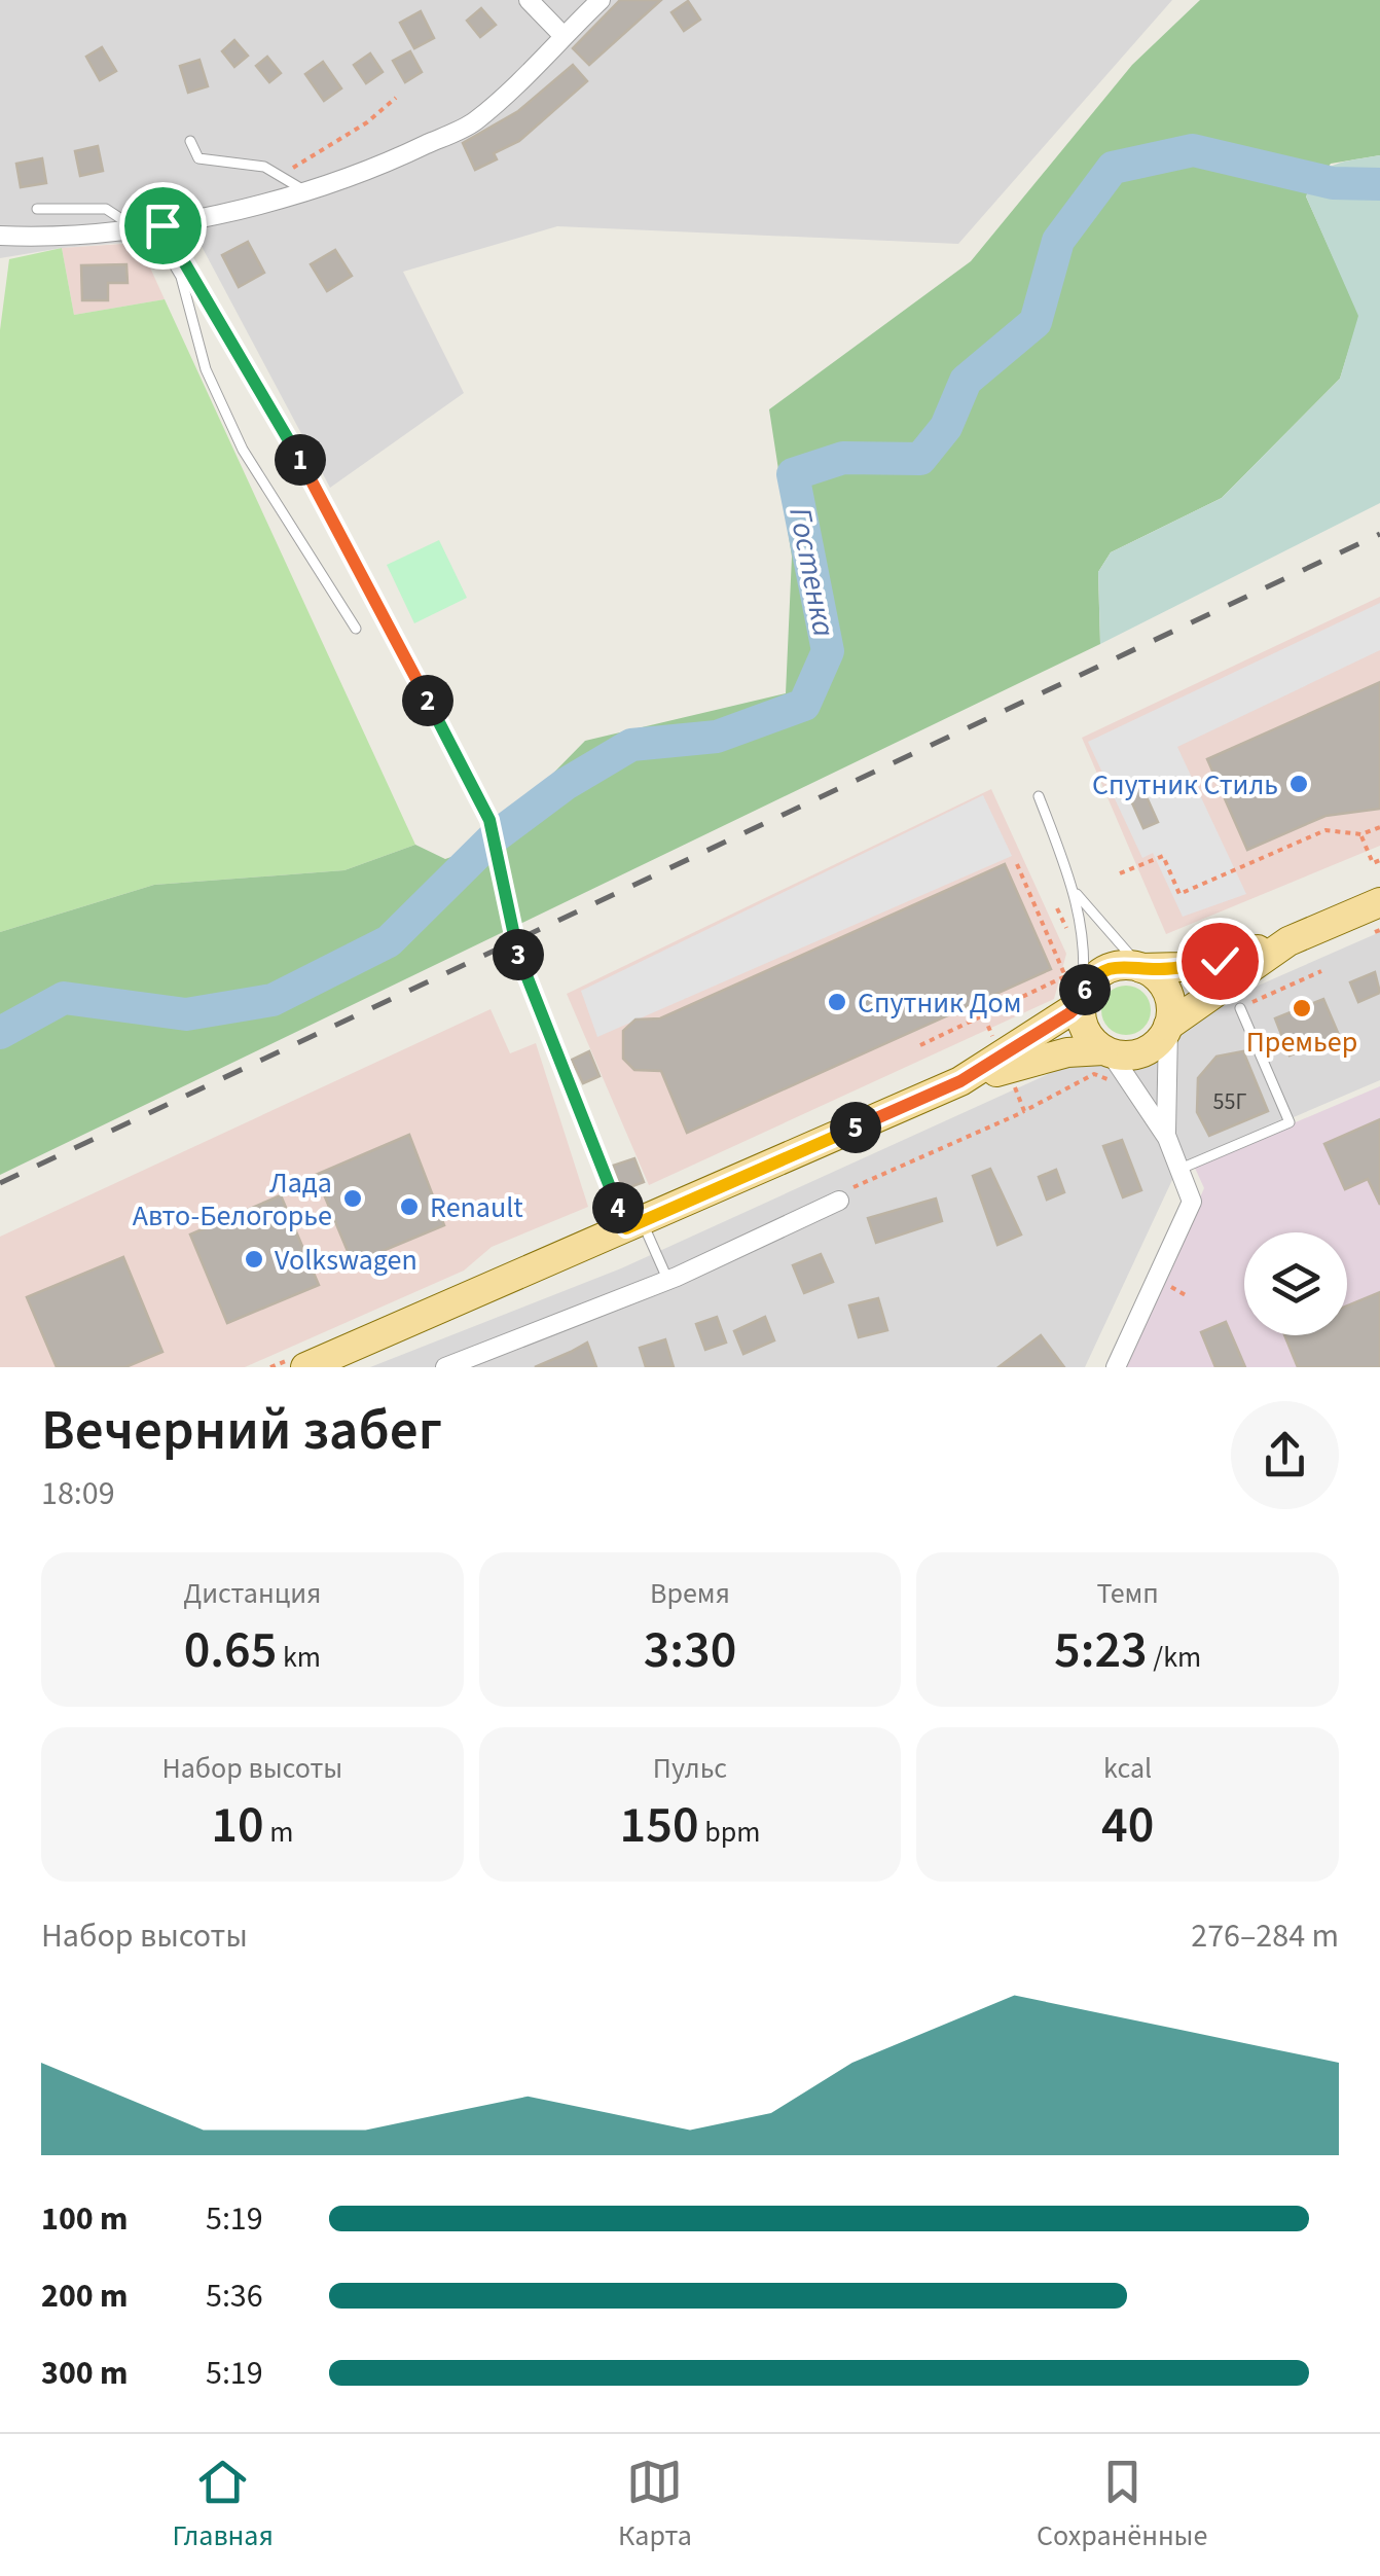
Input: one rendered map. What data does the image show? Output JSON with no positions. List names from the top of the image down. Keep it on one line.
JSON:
{"water":["Гостенка"],"places":["Спутник Стиль","Спутник Дом","Премьер","Лада Авто-Белогорье","Renault","Volkswagen"],"house_numbers":["55Г"],"page":{"pins":["1","2","3","6","5","4"],"heading":["Вечерний забег","18:09"],"stats":[["Дистанция","0.65 km"],["Время","3:30"],["Темп","5:23 /km"],["Набор высоты","10 m"],["Пульс","150 bpm"],["kcal","40"]],"chart":["Набор высоты","276–284 m"],"list":[{"name":"100 m","note":"5:19"},{"name":"200 m","note":"5:36"},{"name":"300 m","note":"5:19"}],"tabs":["Главная","Карта","Сохранённые"]}}
